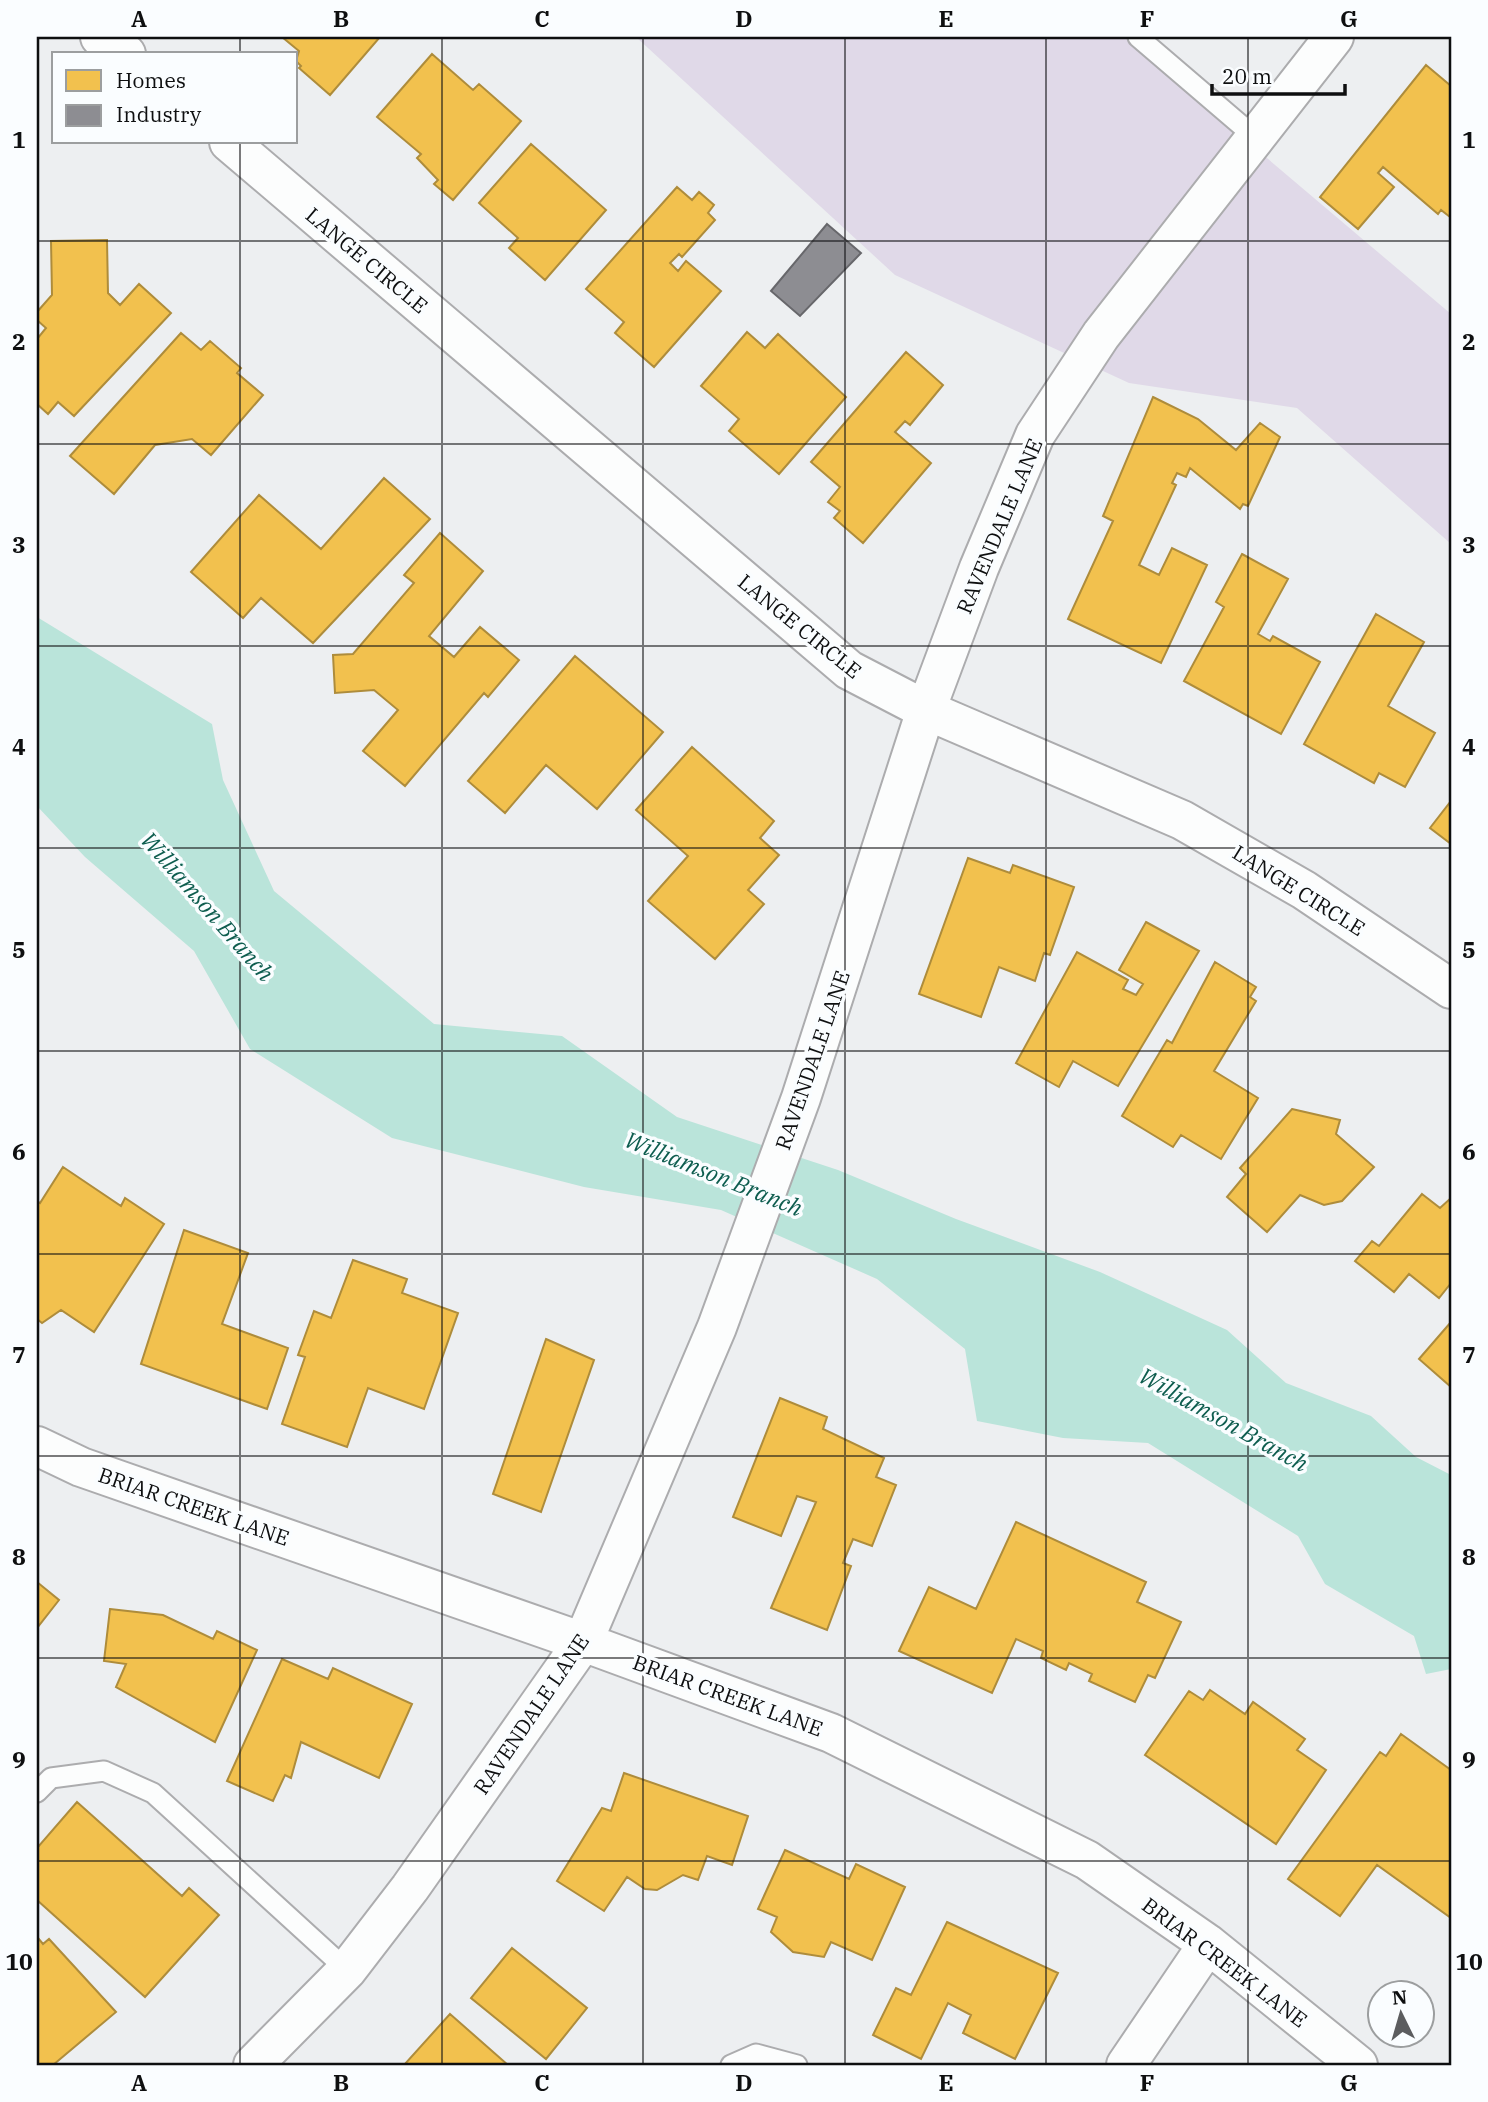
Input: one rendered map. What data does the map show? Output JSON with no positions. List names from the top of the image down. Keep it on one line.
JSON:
{"streets":{"street":["LANGE CIRCLE","RAVENDALE LANE","BRIAR CREEK LANE"]},"crossings":[["LANGE CIRCLE","RAVENDALE LANE"],["RAVENDALE LANE","BRIAR CREEK LANE"]],"water":["Williamson Branch"],"legend":["Homes","Industry"],"scale_bar":"20 m","north":"top","grid":{"columns":["A","B","C","D","E","F","G"],"rows":["1","2","3","4","5","6","7","8","9","10"]}}
